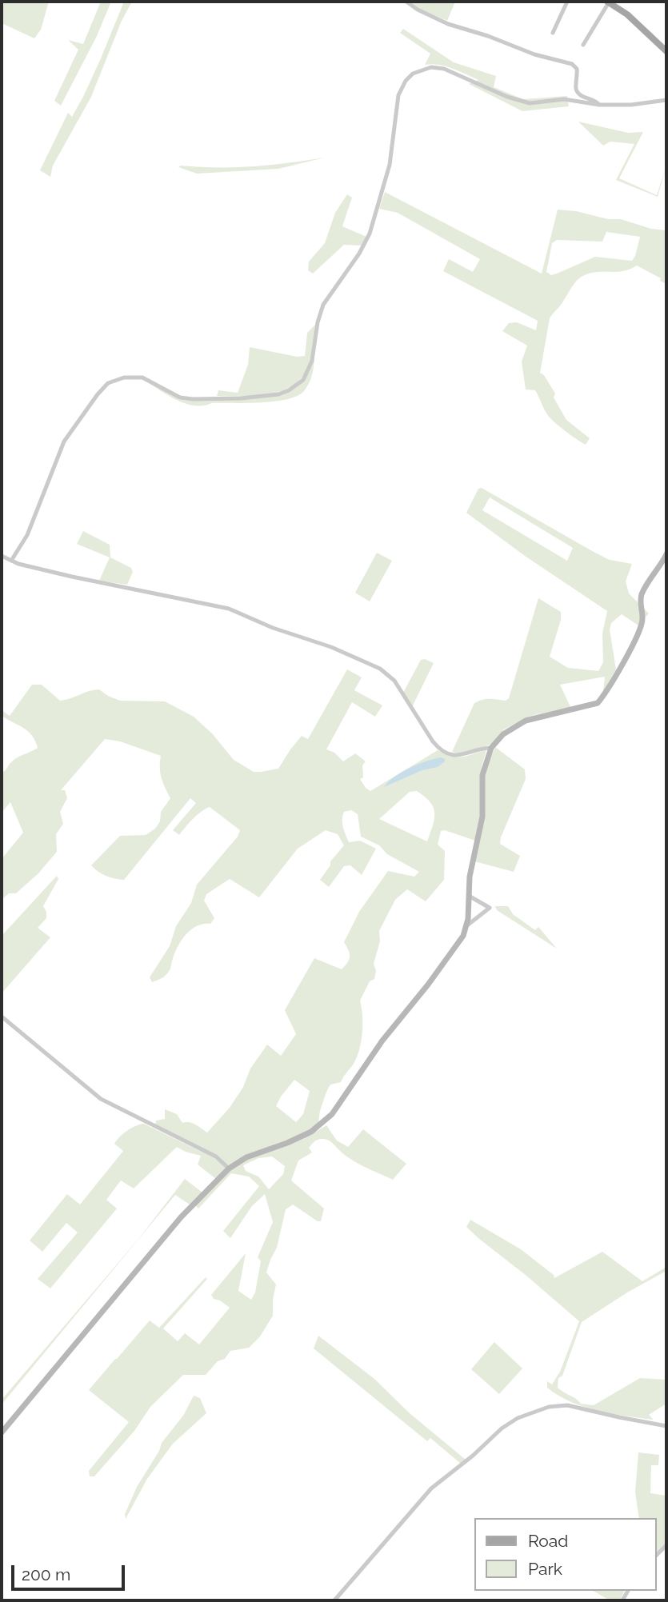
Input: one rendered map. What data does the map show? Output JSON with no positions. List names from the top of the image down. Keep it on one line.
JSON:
{"legend":["Road","Park"],"scale_bar":"200 m"}
